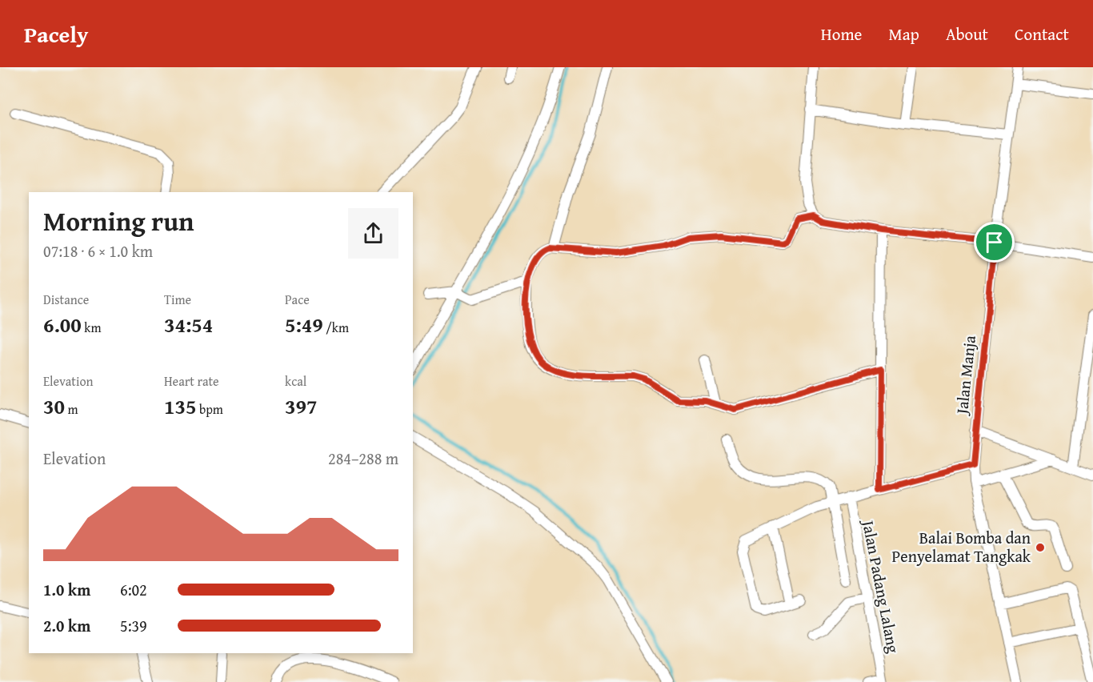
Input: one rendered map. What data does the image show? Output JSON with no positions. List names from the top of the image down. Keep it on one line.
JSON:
{"streets":{"street":["Jalan Manja","Jalan Padang Lalang"]},"places":["Balai Bomba dan Penyelamat Tangkak"],"page":{"header":"Pacely","nav":["Home","Map","About","Contact"],"heading":["Morning run","07:18 · 6 × 1.0 km"],"stats":[["Distance","6.00 km"],["Time","34:54"],["Pace","5:49 /km"],["Elevation","30 m"],["Heart rate","135 bpm"],["kcal","397"]],"chart":["Elevation","284–288 m"],"list":[{"name":"1.0 km","note":"6:02"},{"name":"2.0 km","note":"5:39"}]}}
